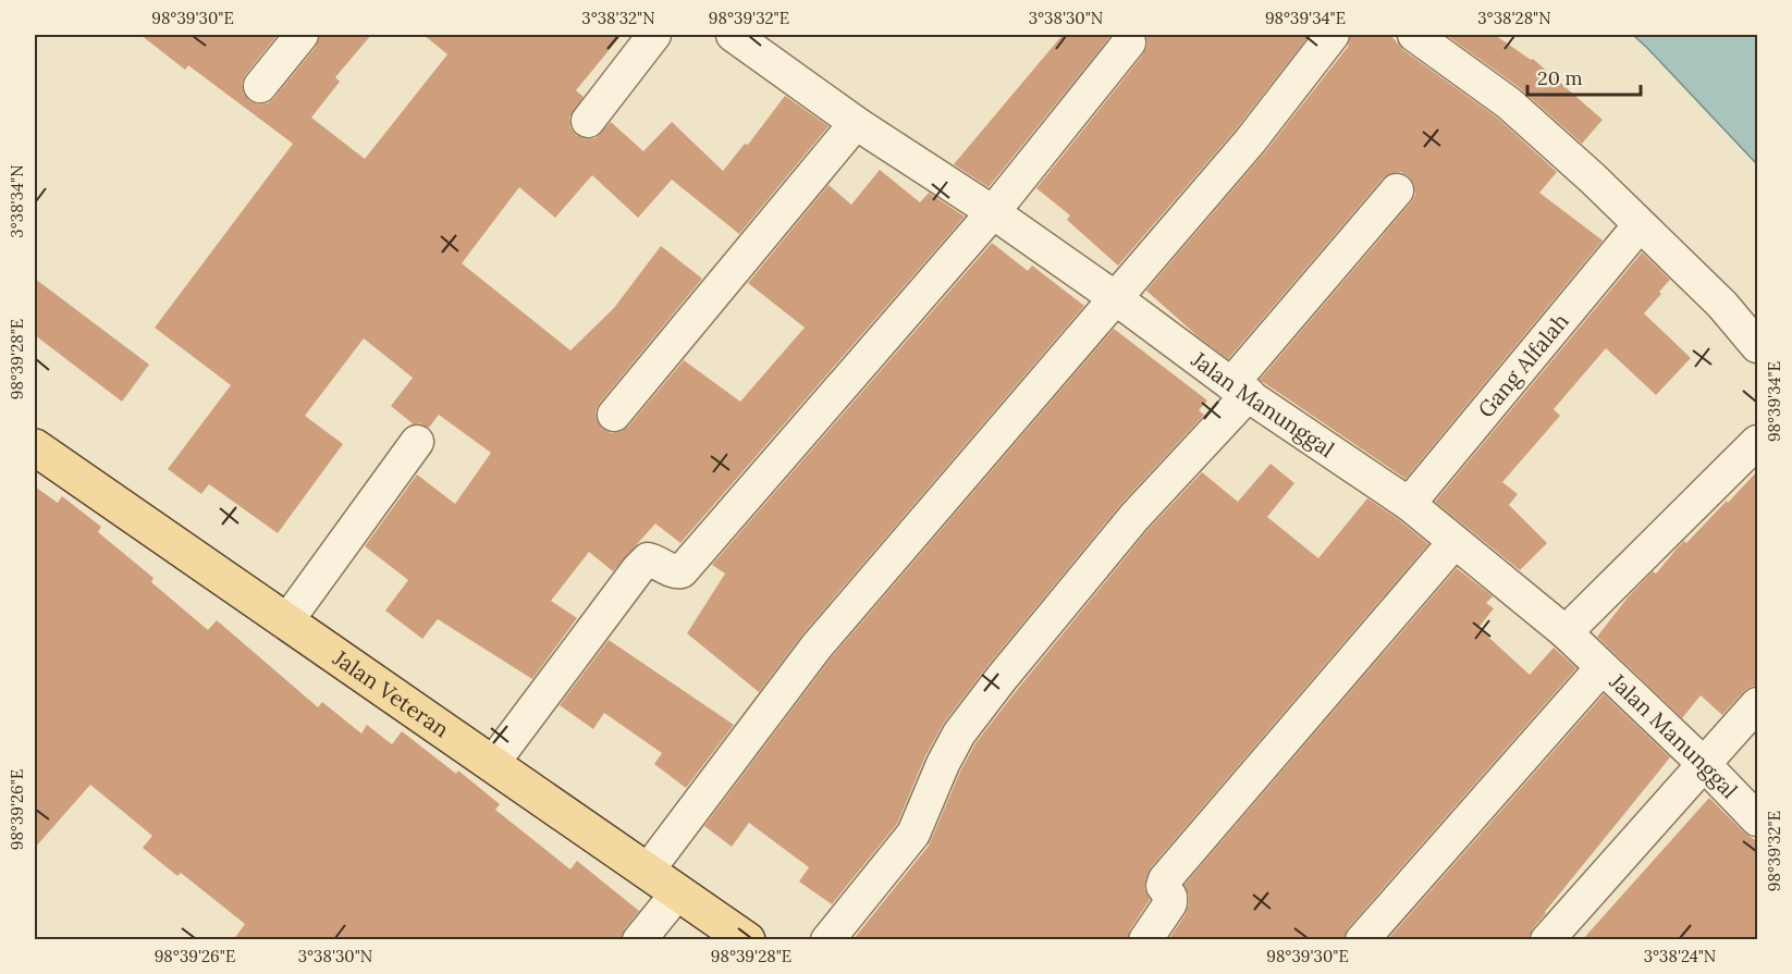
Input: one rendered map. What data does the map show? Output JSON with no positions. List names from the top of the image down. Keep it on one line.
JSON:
{"streets":{"main road":["Jalan Veteran"],"street":["Gang Alfalah","Jalan Manunggal"]},"crossings":[["Gang Alfalah","Jalan Manunggal"]],"scale_bar":"20 m","coordinates":["98°39'30\"E","3°38'32\"N","98°39'32\"E","3°38'30\"N","98°39'34\"E","3°38'28\"N","3°38'34\"N","98°39'28\"E","98°39'26\"E","3°38'24\"N"]}
